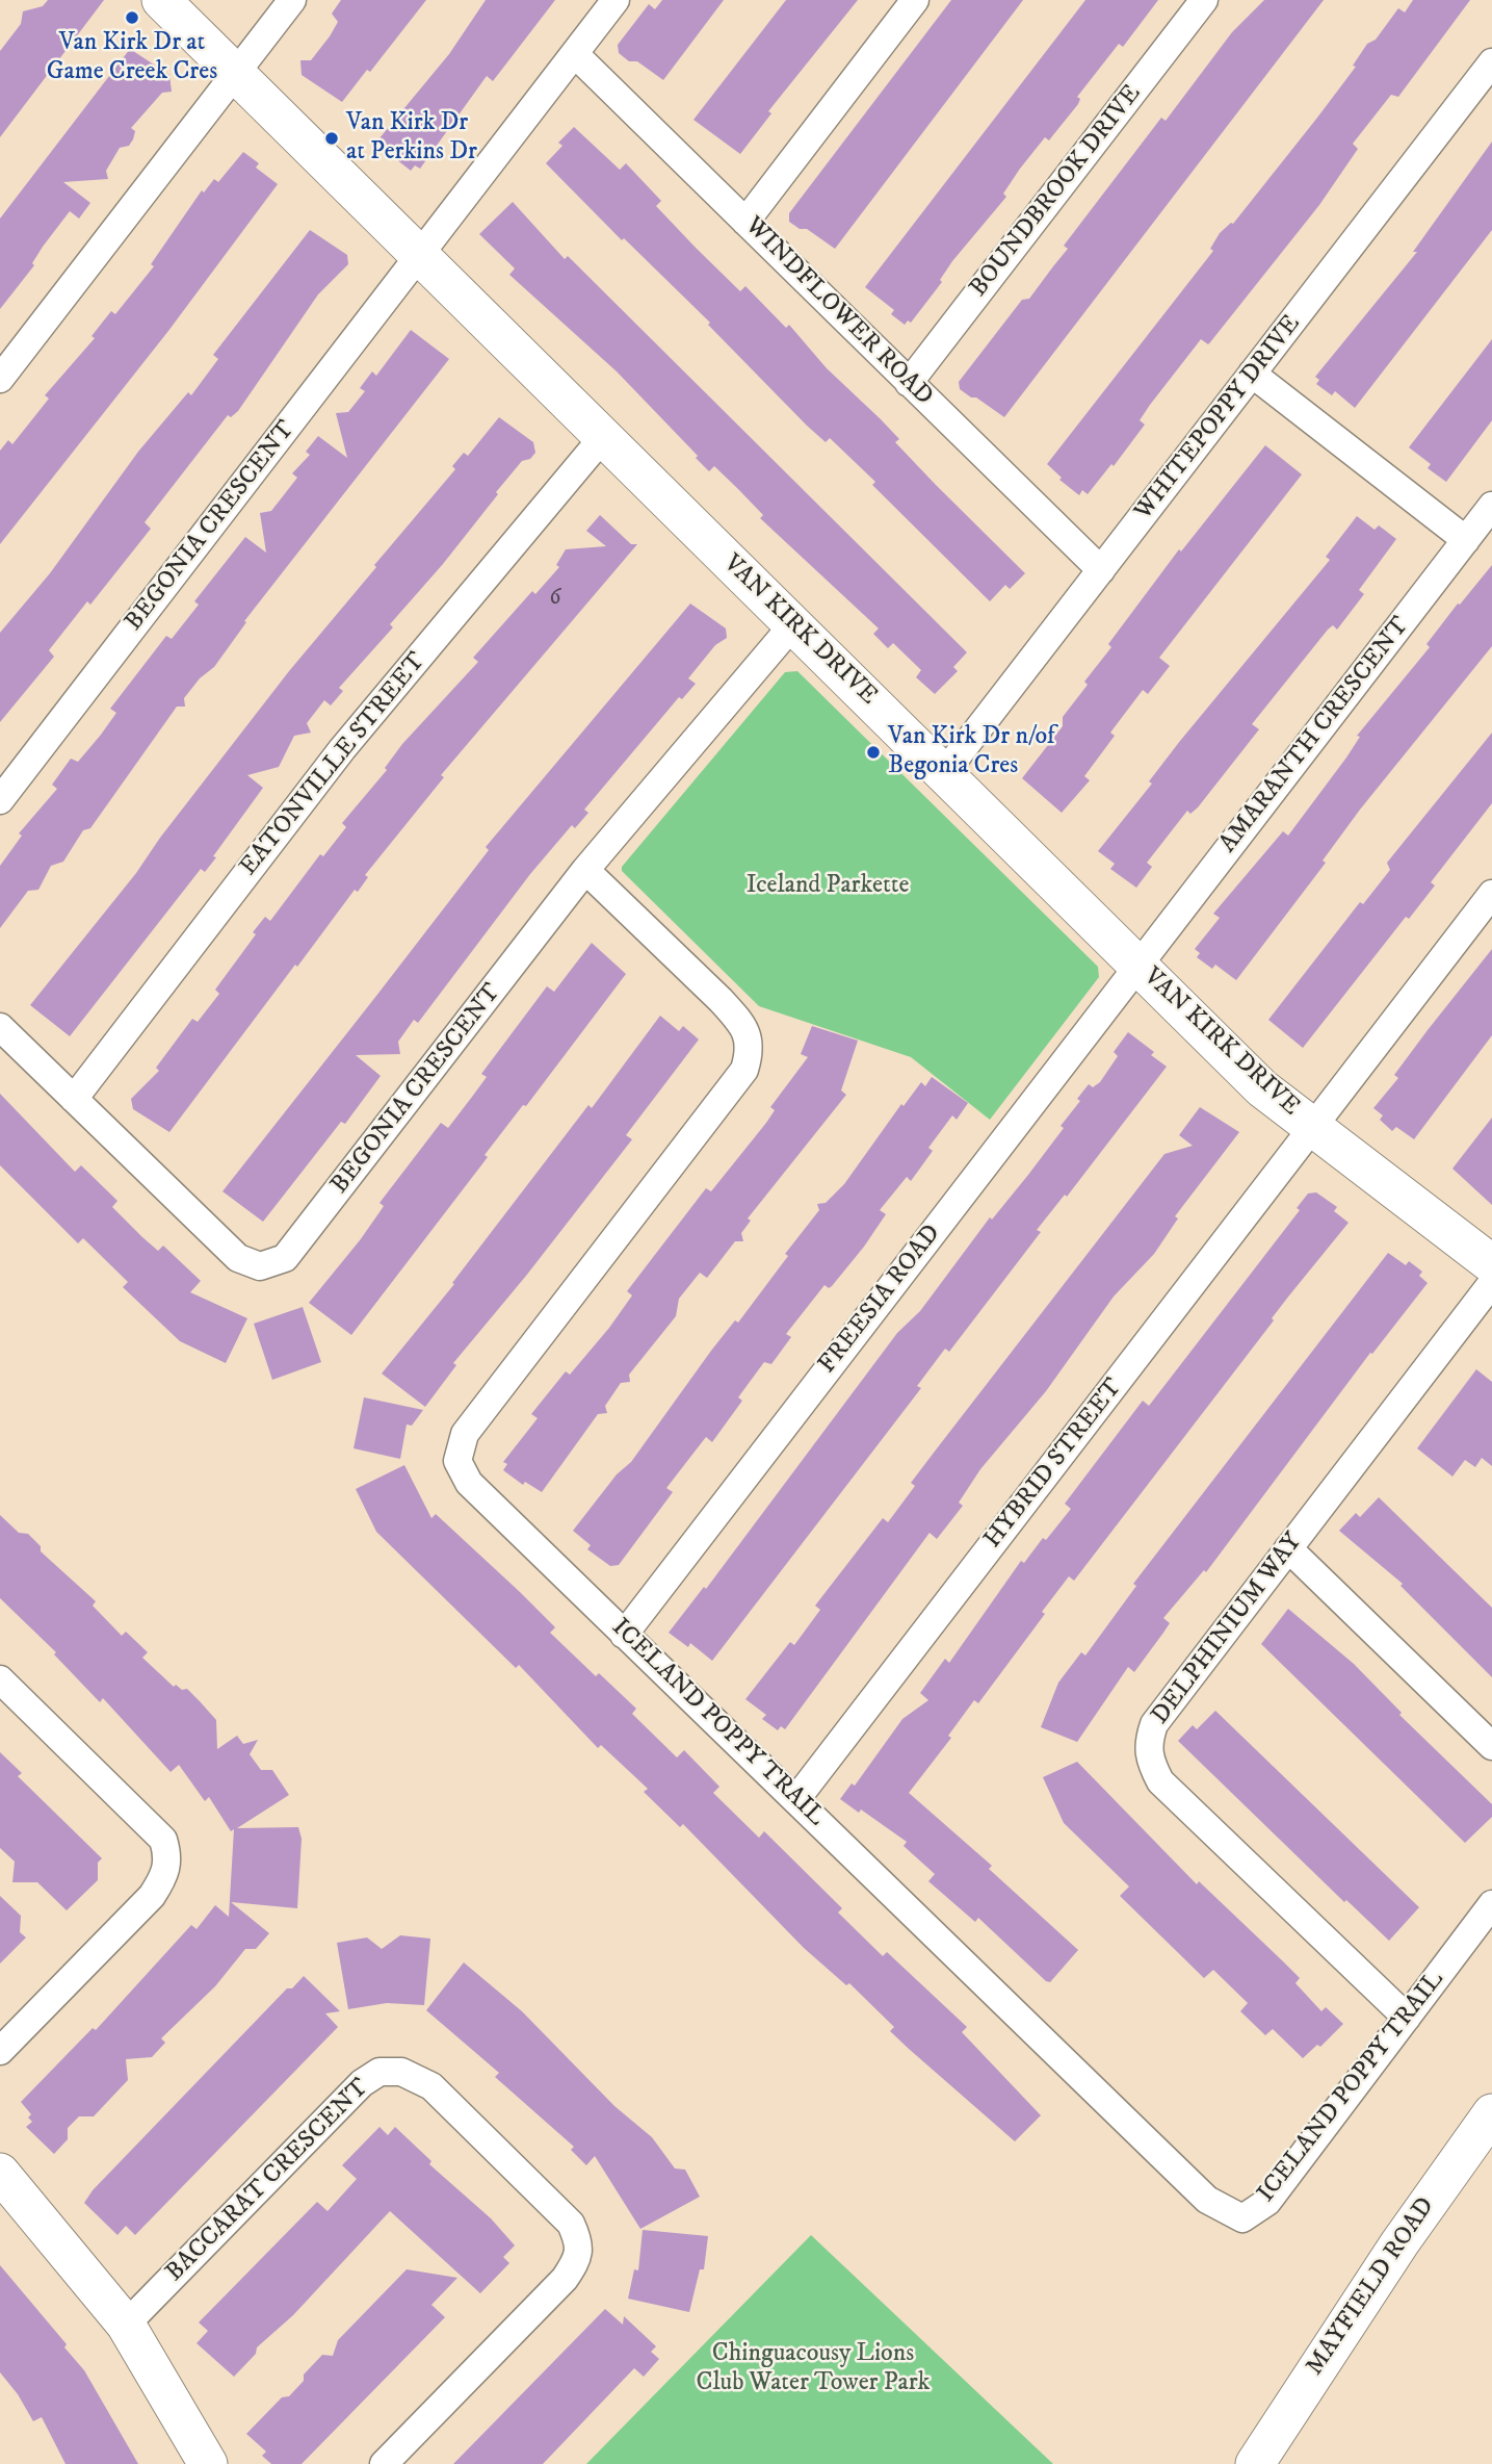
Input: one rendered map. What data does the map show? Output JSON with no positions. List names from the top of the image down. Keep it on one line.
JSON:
{"streets":{"street":["BOUNDBROOK DRIVE","WINDFLOWER ROAD","WHITEPOPPY DRIVE","BEGONIA CRESCENT","VAN KIRK DRIVE","AMARANTH CRESCENT","EATONVILLE STREET","FREESIA ROAD","HYBRID STREET","DELPHINIUM WAY","ICELAND POPPY TRAIL","BACCARAT CRESCENT","MAYFIELD ROAD"]},"crossings":[["BOUNDBROOK DRIVE","WINDFLOWER ROAD"],["WINDFLOWER ROAD","WHITEPOPPY DRIVE"],["WINDFLOWER ROAD","BEGONIA CRESCENT"],["WHITEPOPPY DRIVE","VAN KIRK DRIVE"],["BEGONIA CRESCENT","VAN KIRK DRIVE"],["BEGONIA CRESCENT","EATONVILLE STREET"],["BEGONIA CRESCENT","ICELAND POPPY TRAIL"],["VAN KIRK DRIVE","AMARANTH CRESCENT"],["VAN KIRK DRIVE","EATONVILLE STREET"],["VAN KIRK DRIVE","FREESIA ROAD"],["VAN KIRK DRIVE","HYBRID STREET"],["AMARANTH CRESCENT","FREESIA ROAD"],["FREESIA ROAD","ICELAND POPPY TRAIL"],["HYBRID STREET","ICELAND POPPY TRAIL"],["DELPHINIUM WAY","ICELAND POPPY TRAIL"]],"parks":["Iceland Parkette","Chinguacousy Lions Club Water Tower Park"],"places":["Van Kirk Dr at Game Creek Cres","Van Kirk Dr at Perkins Dr","Van Kirk Dr n/of Begonia Cres"],"house_numbers":["6"]}
